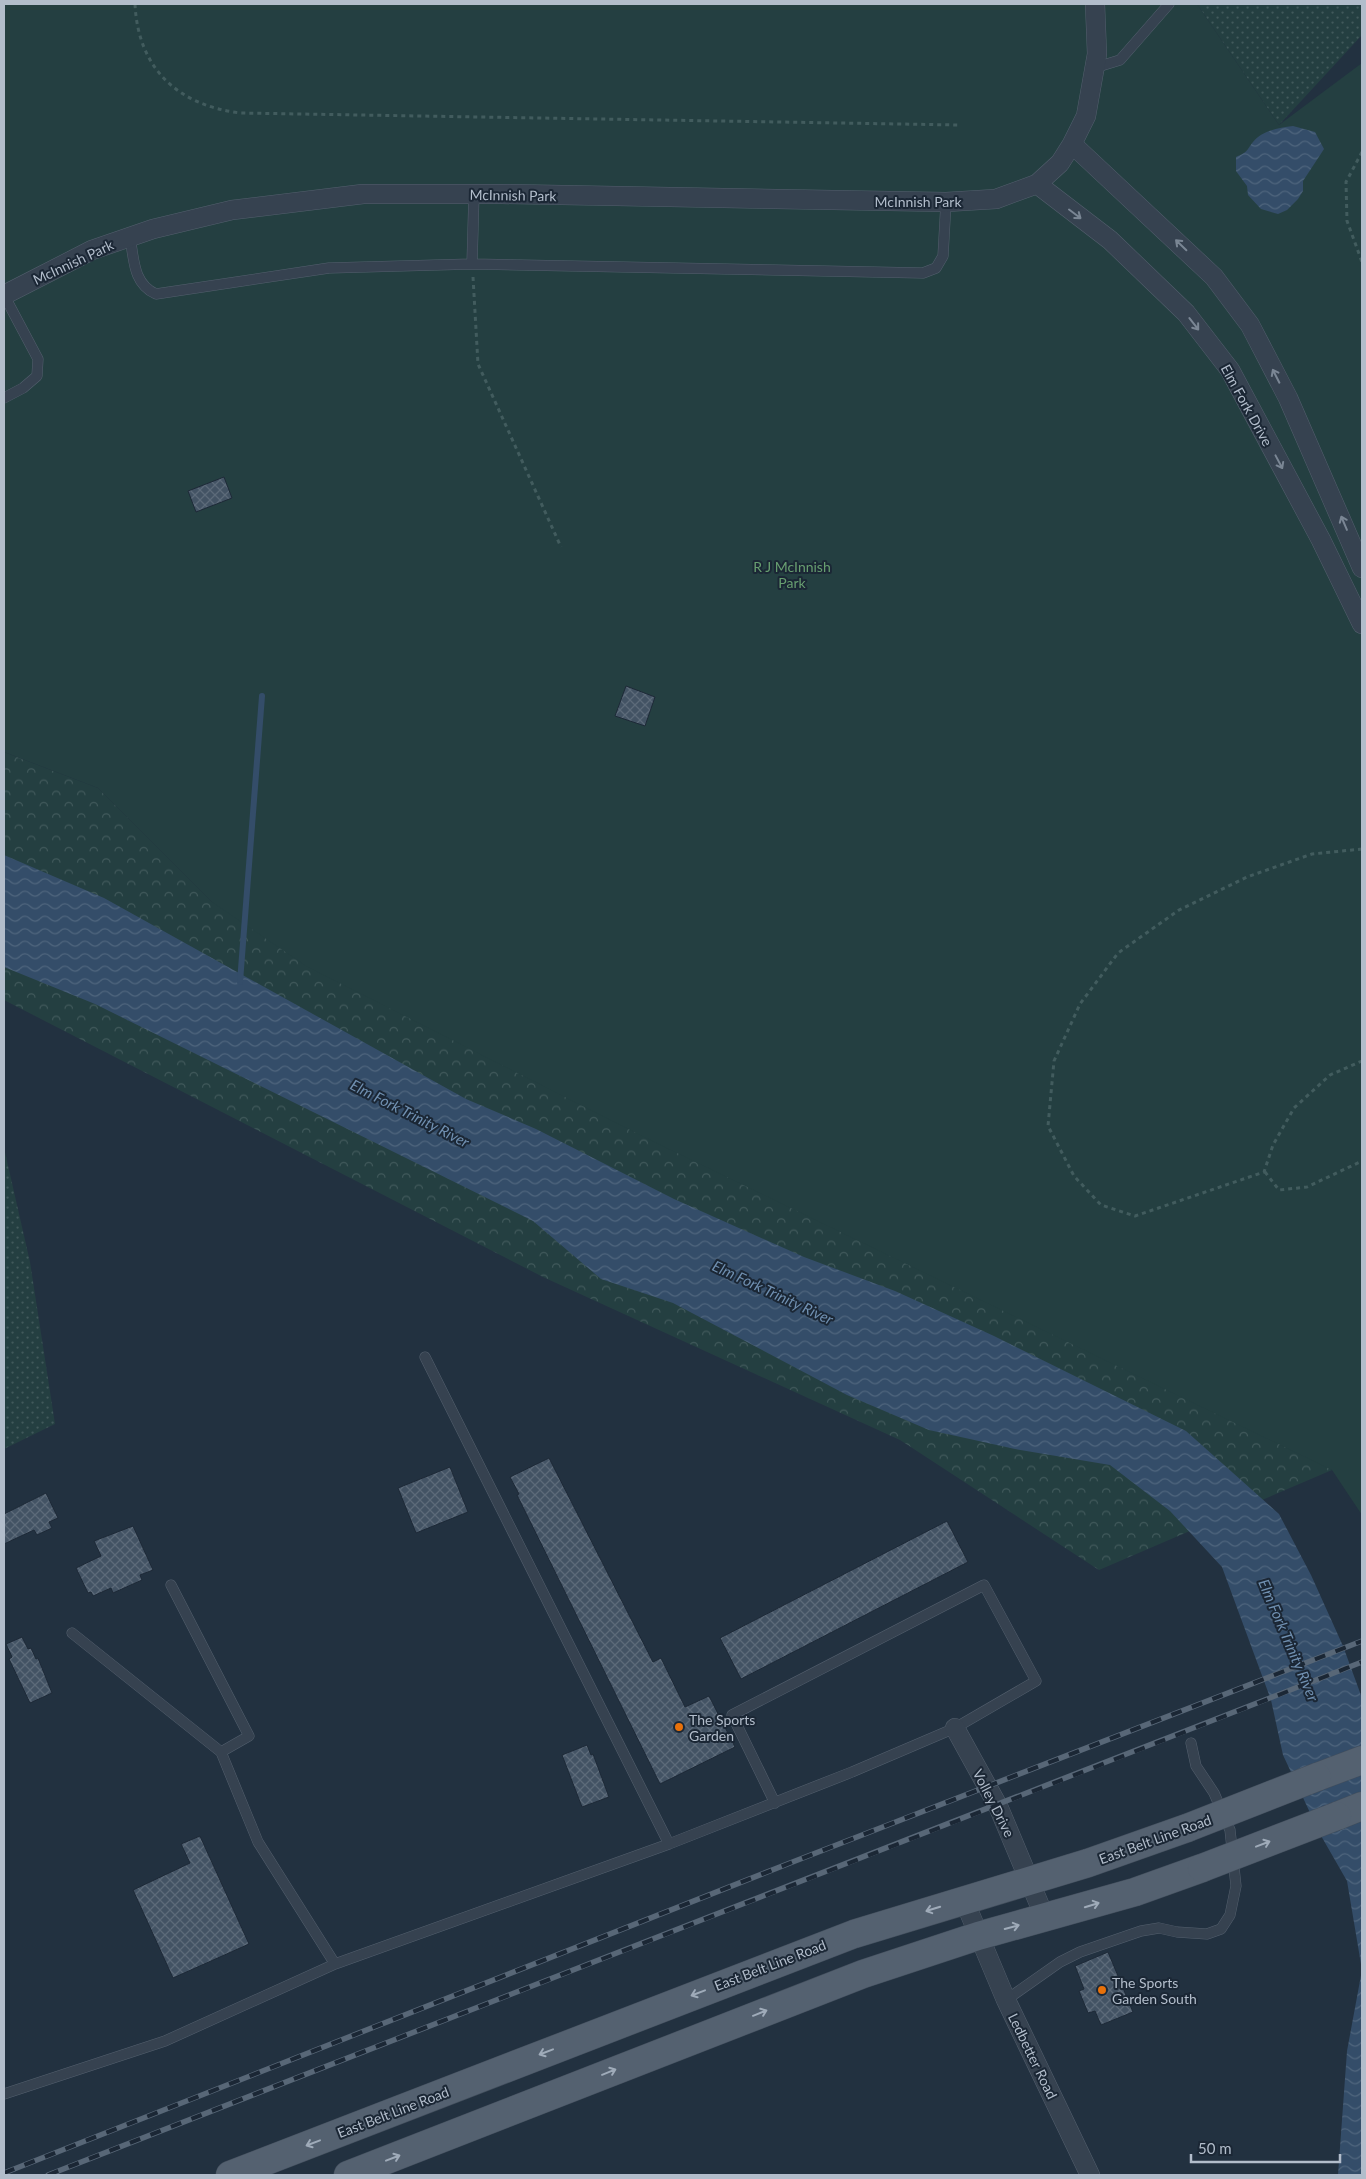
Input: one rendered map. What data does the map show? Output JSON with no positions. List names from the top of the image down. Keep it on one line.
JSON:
{"streets":{"main road":["East Belt Line Road"],"street":["McInnish Park","Elm Fork Drive","Volley Drive","Ledbetter Road"]},"crossings":[["McInnish Park","Elm Fork Drive"],["Volley Drive","East Belt Line Road"],["East Belt Line Road","Ledbetter Road"]],"water":["Elm Fork Trinity River"],"parks":["R J McInnish Park"],"places":["The Sports Garden","The Sports Garden South"],"scale_bar":"50 m"}
